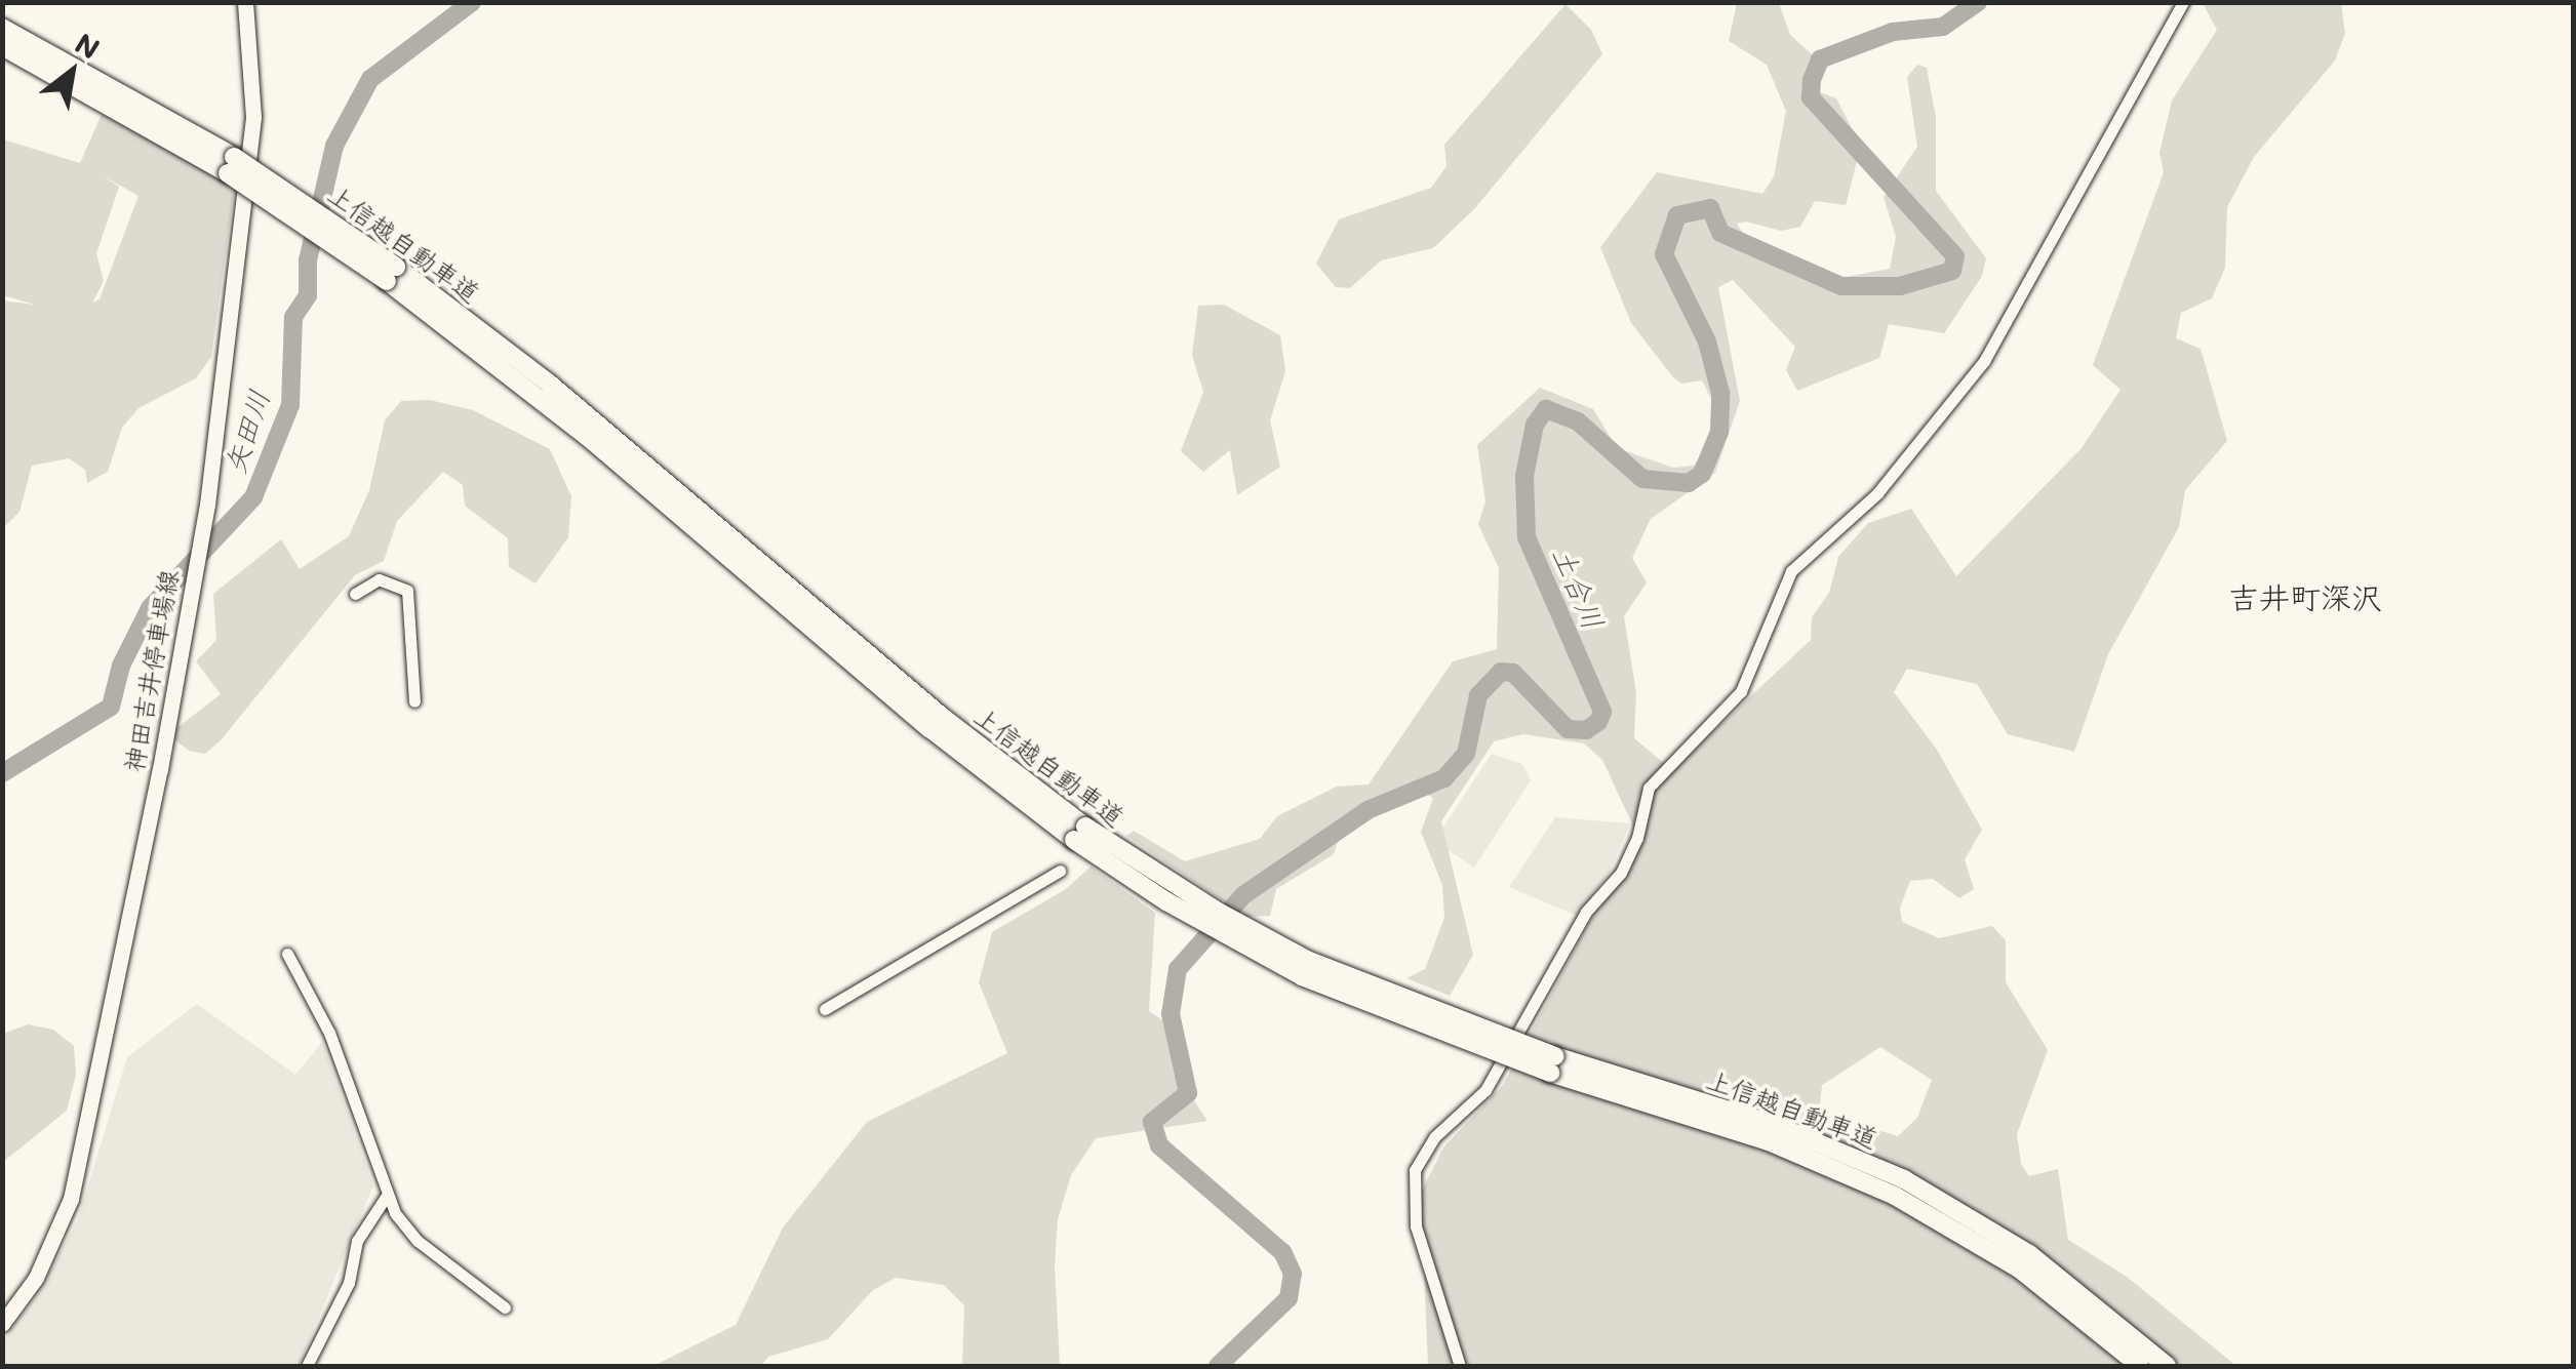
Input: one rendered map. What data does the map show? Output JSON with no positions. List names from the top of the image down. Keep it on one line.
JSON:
{"streets":{"highway":["上信越自動車道"],"main road":["神田吉井停車場線"]},"districts":["吉井町深沢"],"water":["矢田川","土合川"],"north":"top right"}
